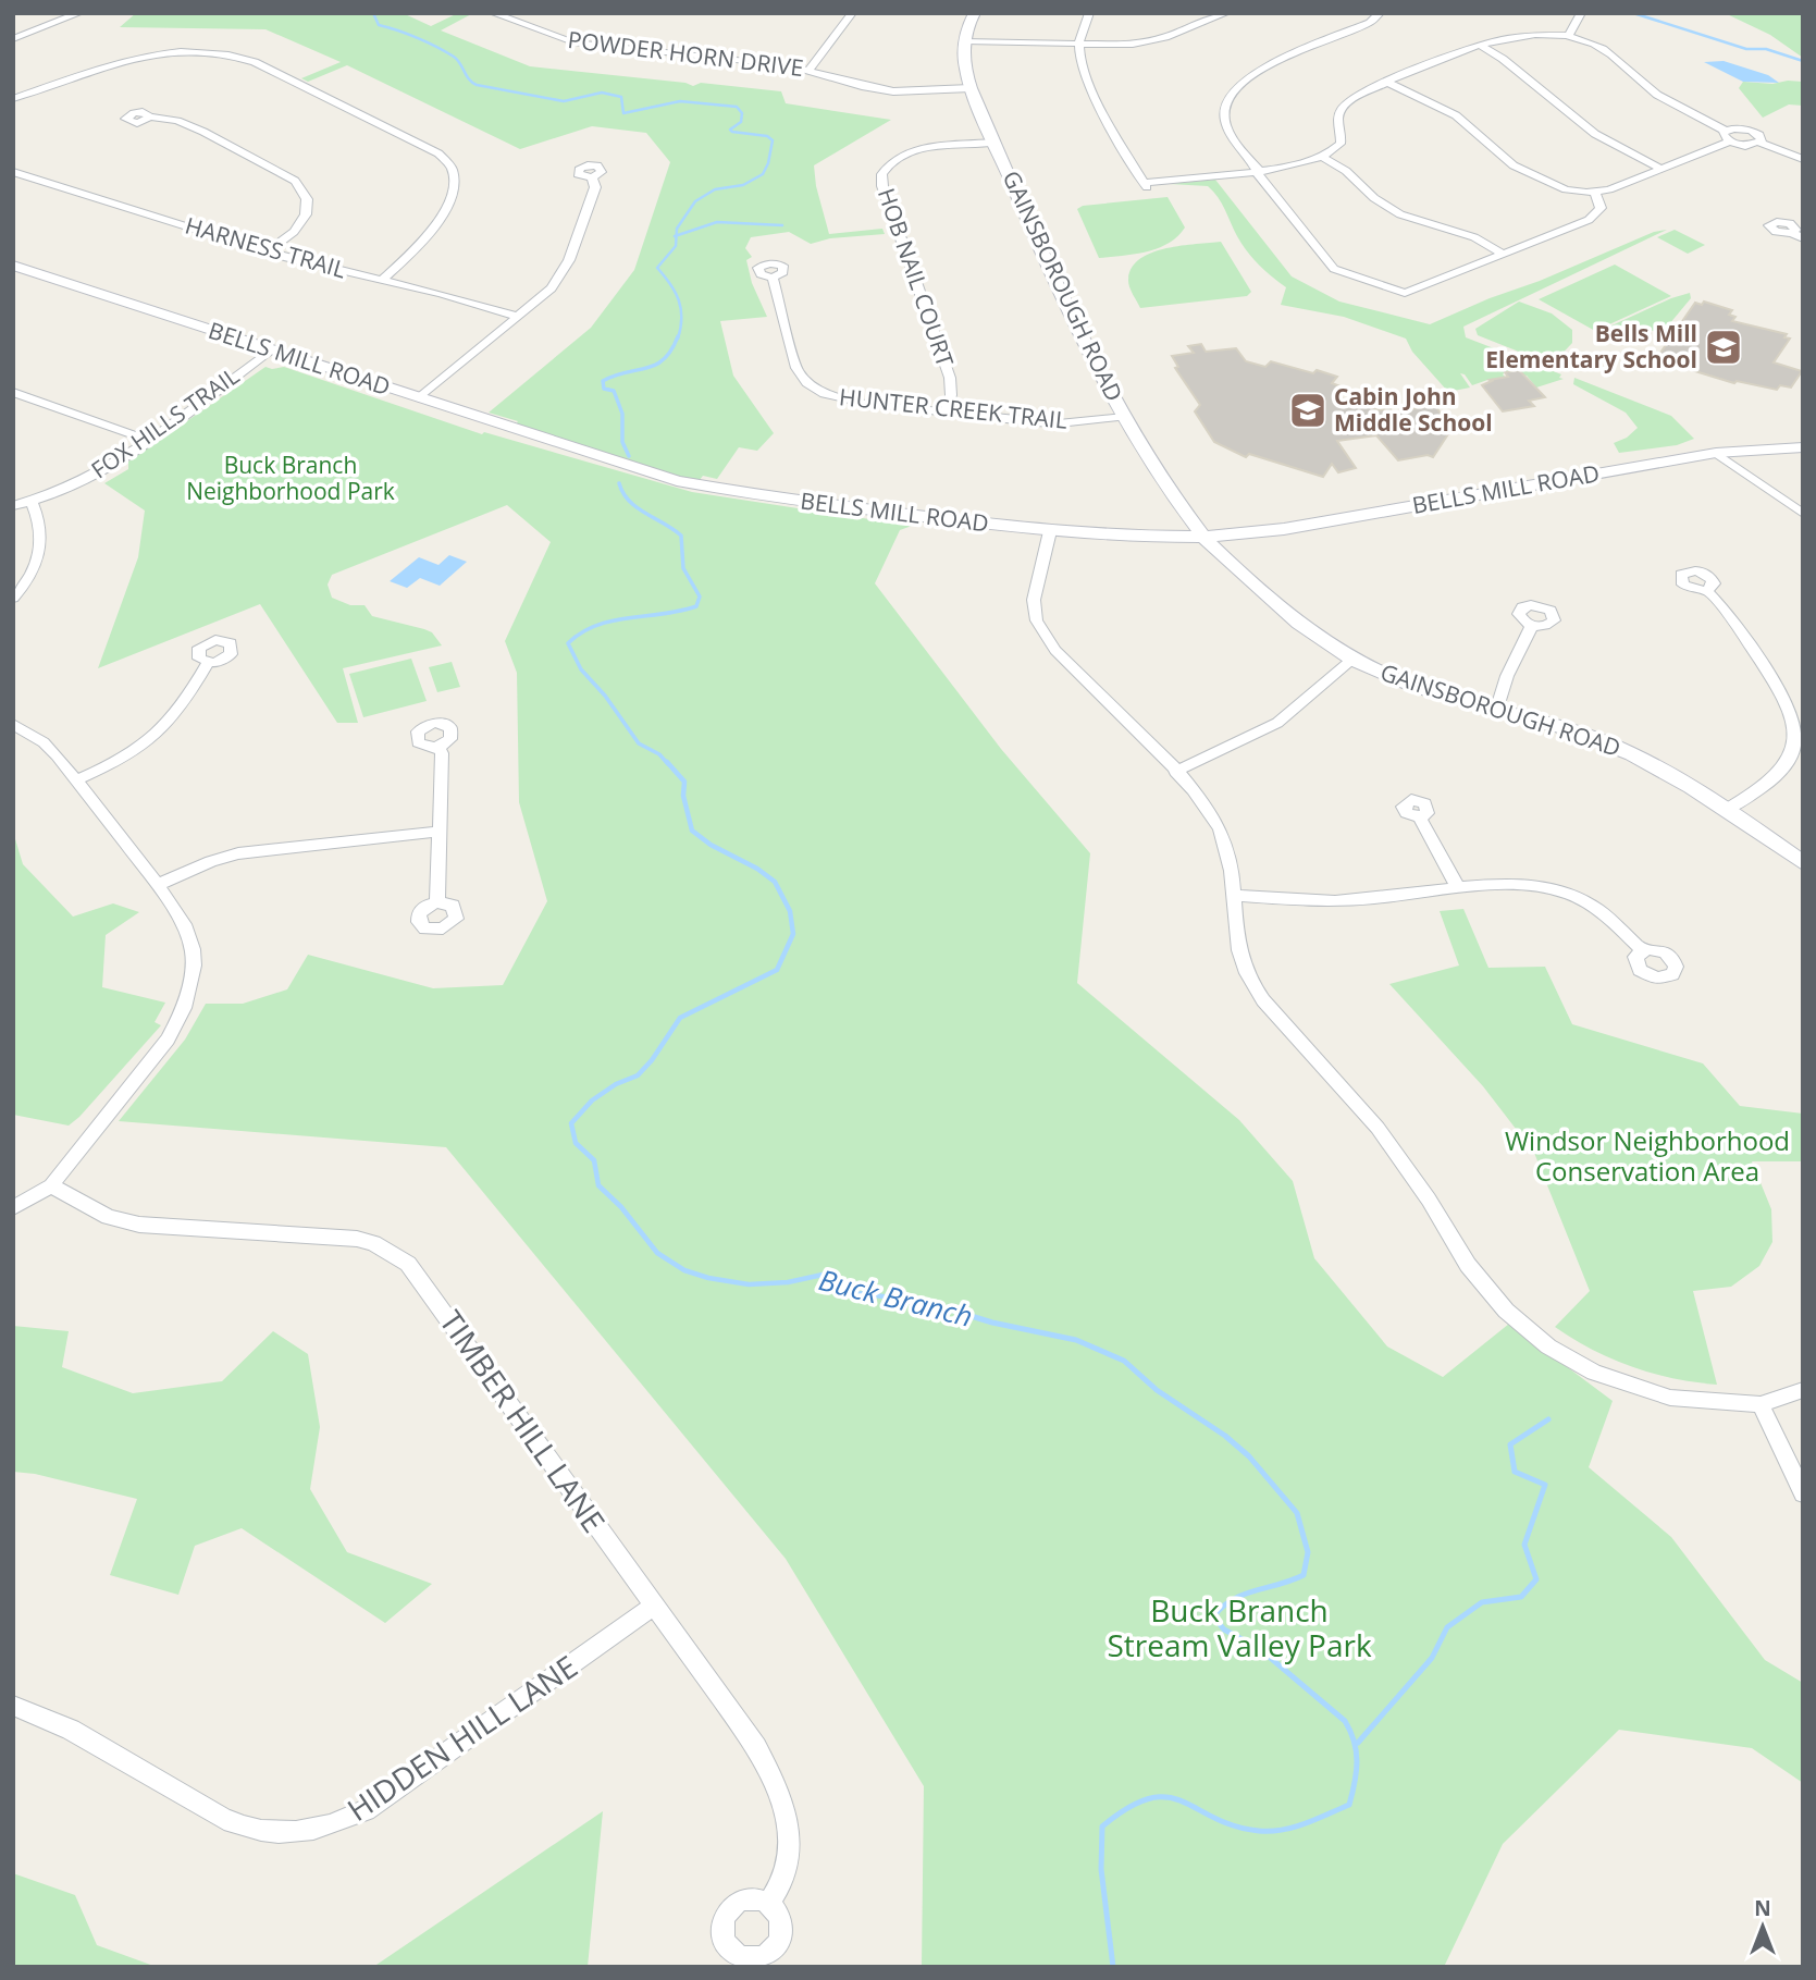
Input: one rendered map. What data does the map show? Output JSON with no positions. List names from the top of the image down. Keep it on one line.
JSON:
{"streets":{"street":["POWDER HORN DRIVE","HARNESS TRAIL","HOB NAIL COURT","GAINSBOROUGH ROAD","BELLS MILL ROAD","HUNTER CREEK TRAIL","FOX HILLS TRAIL","TIMBER HILL LANE","HIDDEN HILL LANE"]},"crossings":[["POWDER HORN DRIVE","GAINSBOROUGH ROAD"],["HOB NAIL COURT","GAINSBOROUGH ROAD"],["HOB NAIL COURT","HUNTER CREEK TRAIL"],["GAINSBOROUGH ROAD","BELLS MILL ROAD"],["GAINSBOROUGH ROAD","HUNTER CREEK TRAIL"],["BELLS MILL ROAD","FOX HILLS TRAIL"],["TIMBER HILL LANE","HIDDEN HILL LANE"]],"water":["Buck Branch"],"parks":["Buck Branch Neighborhood Park","Windsor Neighborhood Conservation Area","Buck Branch Stream Valley Park"],"places":{"school or university":["Bells Mill Elementary School","Cabin John Middle School"]},"north":"top"}
